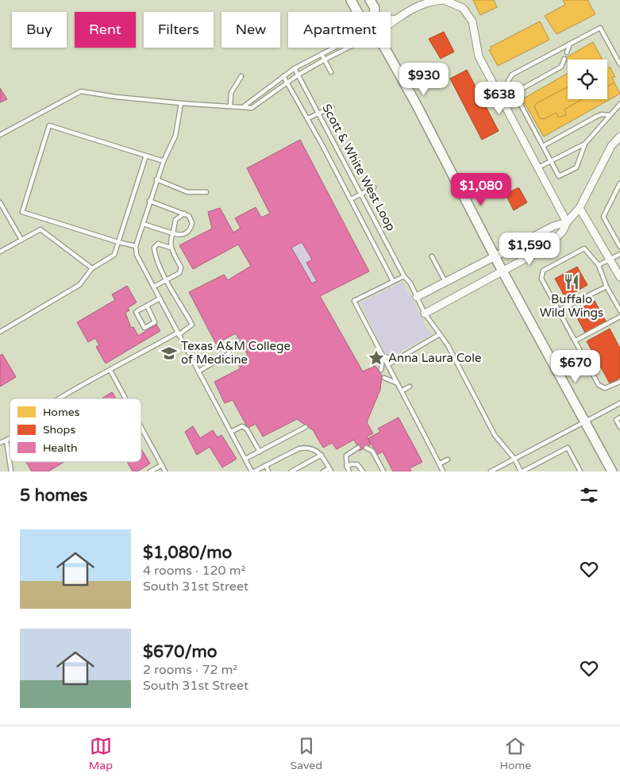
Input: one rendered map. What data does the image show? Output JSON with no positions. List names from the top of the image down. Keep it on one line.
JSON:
{"streets":{"lane":["Scott & White West Loop"]},"places":{"restaurant":["Buffalo Wild Wings"],"school or university":["Texas A&M College of Medicine"],"place":["Anna Laura Cole"]},"legend":["Homes","Shops","Health"],"page":{"chip":["Buy","Rent","Filters","New","Apartment"],"price":["$930","$638","$1,080","$1,590","$670"],"heading":"5 homes","list":[{"name":"$1,080/mo","note":"4 rooms · 120 m² · South 31st Street"},{"name":"$670/mo","note":"2 rooms · 72 m² · South 31st Street"}],"tabs":["Map","Saved","Home"]}}
